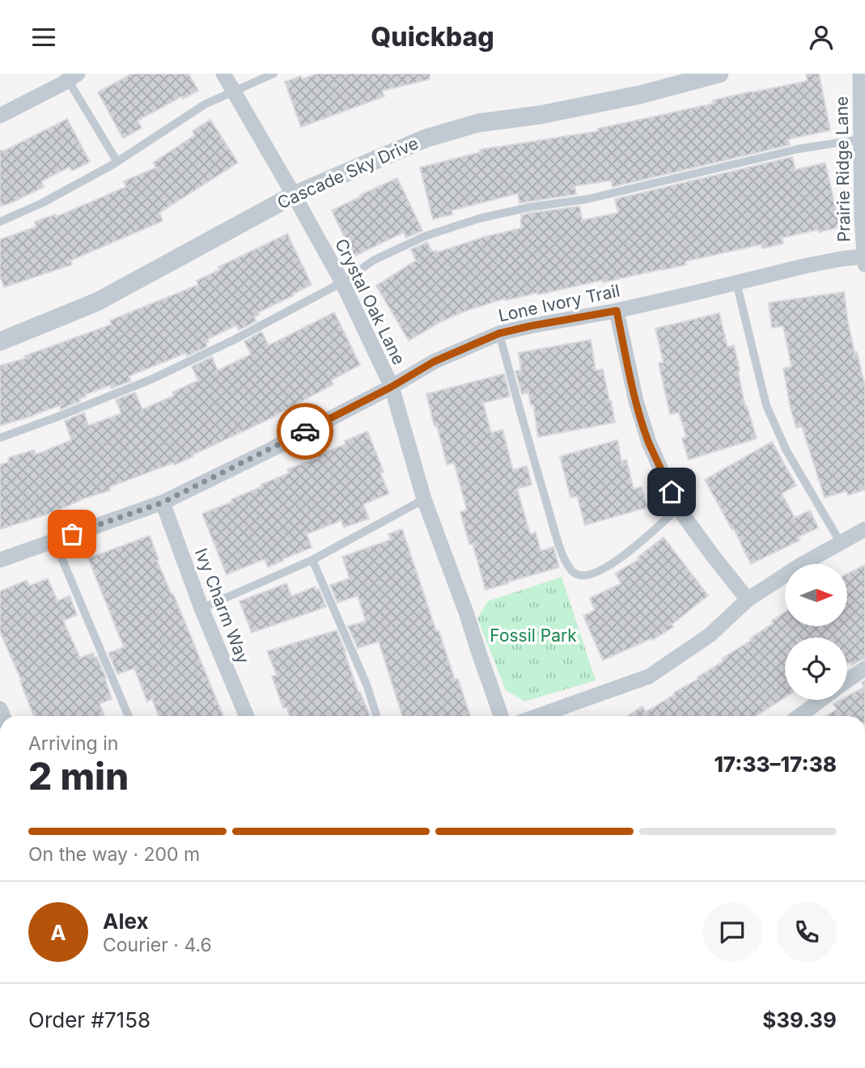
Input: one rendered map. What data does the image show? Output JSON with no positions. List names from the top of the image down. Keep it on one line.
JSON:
{"streets":{"street":["Prairie Ridge Lane","Cascade Sky Drive","Crystal Oak Lane","Lone Ivory Trail","Ivy Charm Way"]},"crossings":[["Prairie Ridge Lane","Lone Ivory Trail"],["Cascade Sky Drive","Crystal Oak Lane"],["Crystal Oak Lane","Lone Ivory Trail"],["Lone Ivory Trail","Ivy Charm Way"]],"parks":["Fossil Park"],"north":"right","page":{"header":"Quickbag","heading":["2 min","Arriving in","17:33–17:38"],"panel":["Alex","Courier · 4.6","Order #7158","$39.39"],"bar":"On the way · 200 m","round":"A"}}
